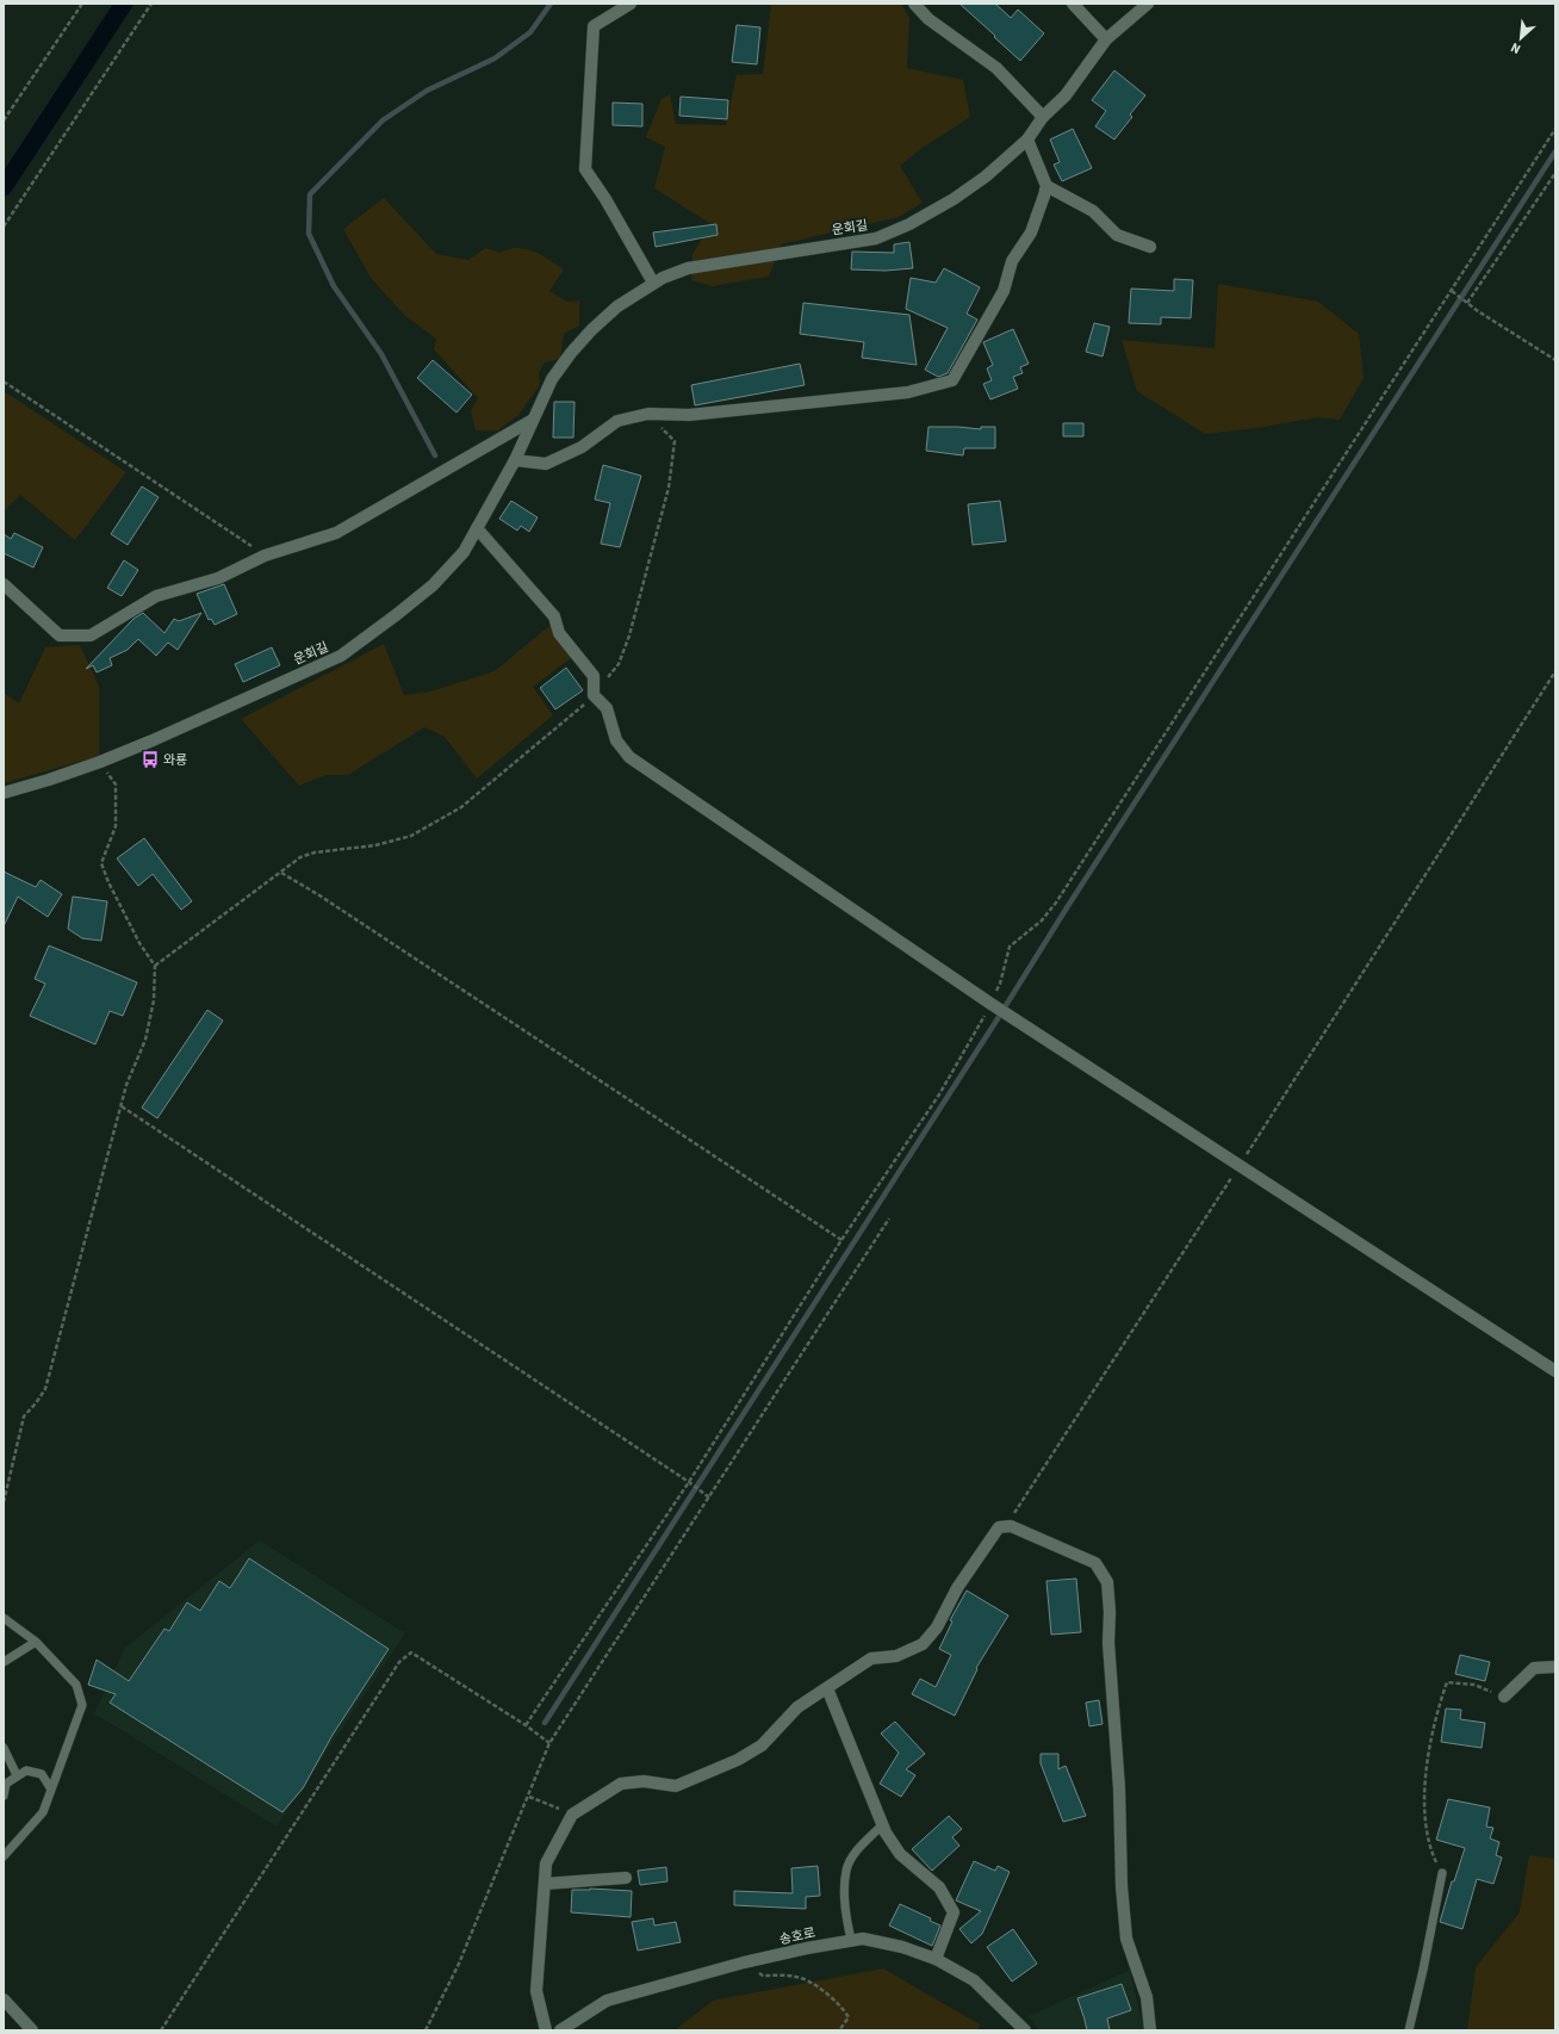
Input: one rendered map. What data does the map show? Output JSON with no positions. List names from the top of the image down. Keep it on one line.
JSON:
{"streets":{"street":["운회길","송호로"]},"places":{"bus stop":["와룡"]},"north":"bottom left"}
